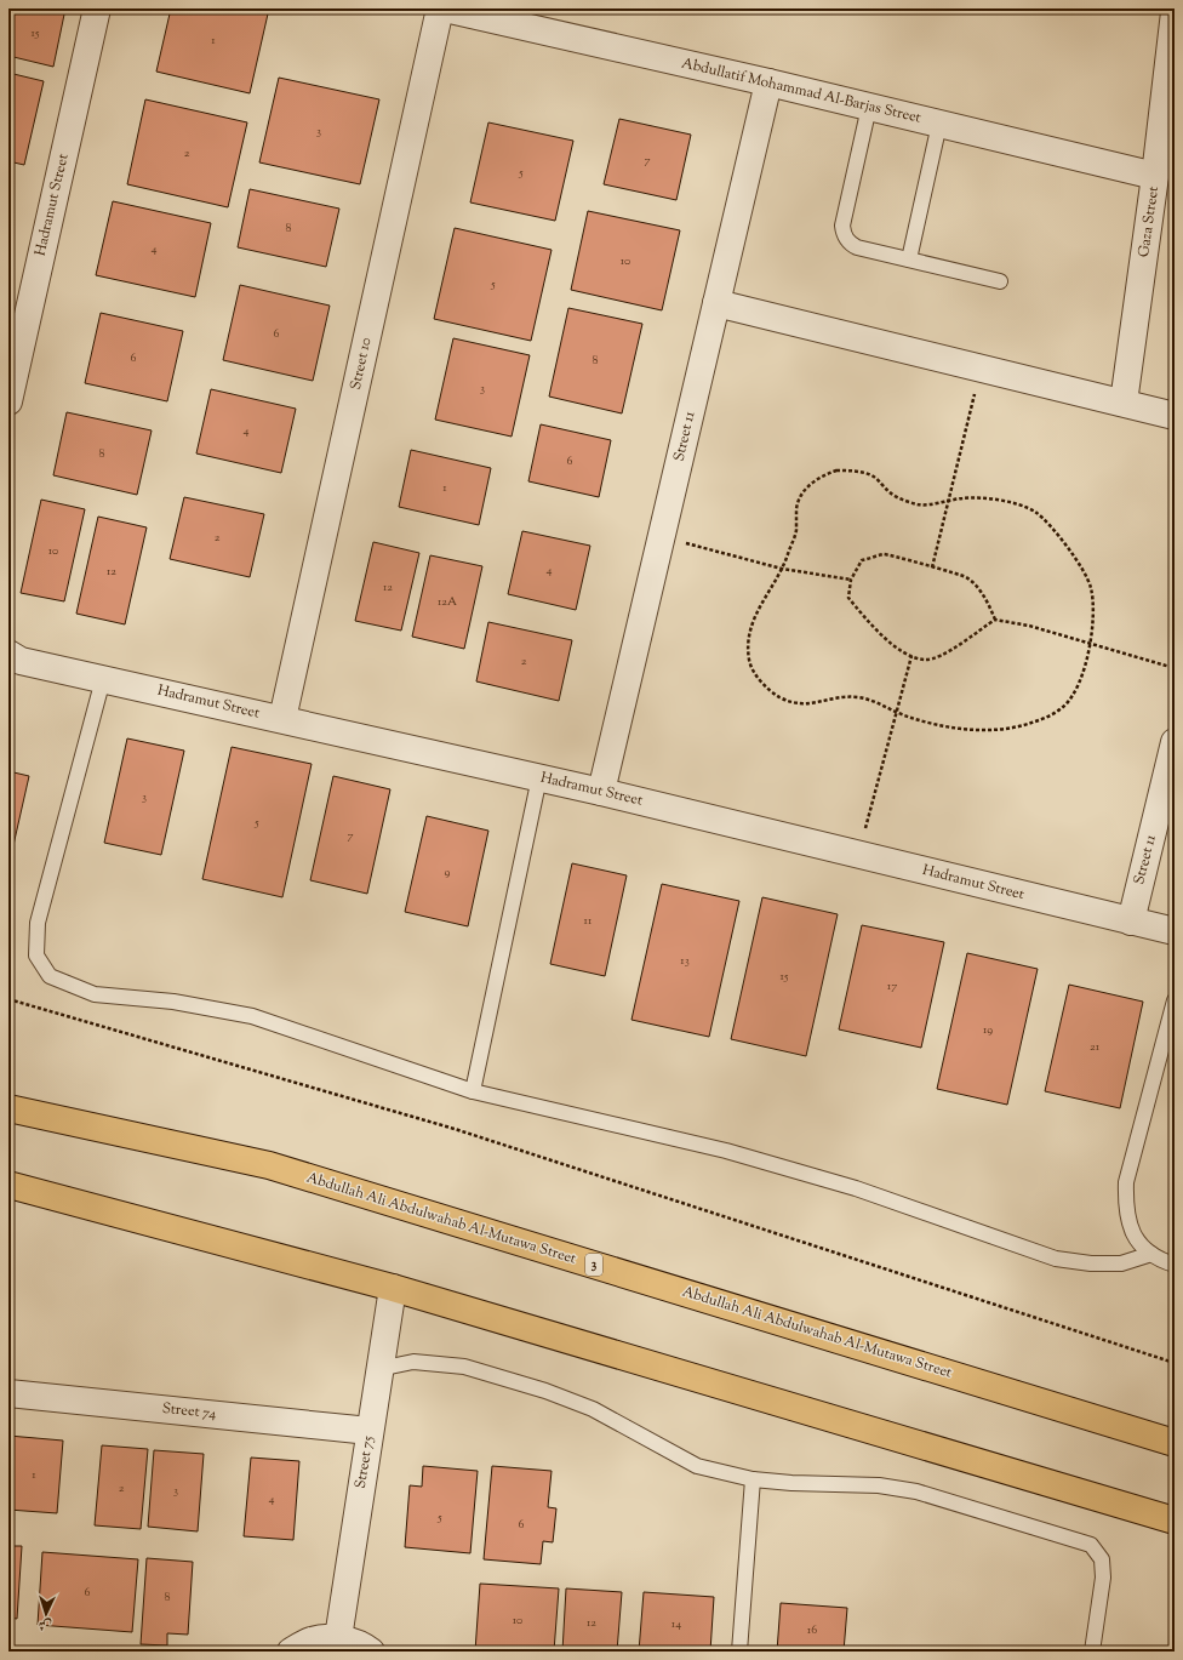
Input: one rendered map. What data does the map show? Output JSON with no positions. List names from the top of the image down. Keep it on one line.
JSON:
{"streets":{"main road":["Abdullah Ali Abdulwahab Al-Mutawa Street","3"],"street":["Abdullatif Mohammad Al-Barjas Street","Hadramut Street","Gaza Street","Street 10","Street 11","Street 74","Street 75"]},"crossings":[["Abdullatif Mohammad Al-Barjas Street","Gaza Street"],["Abdullatif Mohammad Al-Barjas Street","Street 11"],["Hadramut Street","Street 10"],["Hadramut Street","Street 11"],["Street 74","Street 75"]],"house_numbers":["15","1","3","2","7","5","8","4","10","5","6","6","8","3","4","8","6","1","2","10","4","12","12","12A","2","3","5","7","9","11","13","15","17","19","21","1","2","3","4","5","6","6","8","10","12","14","16"],"north":"bottom"}
